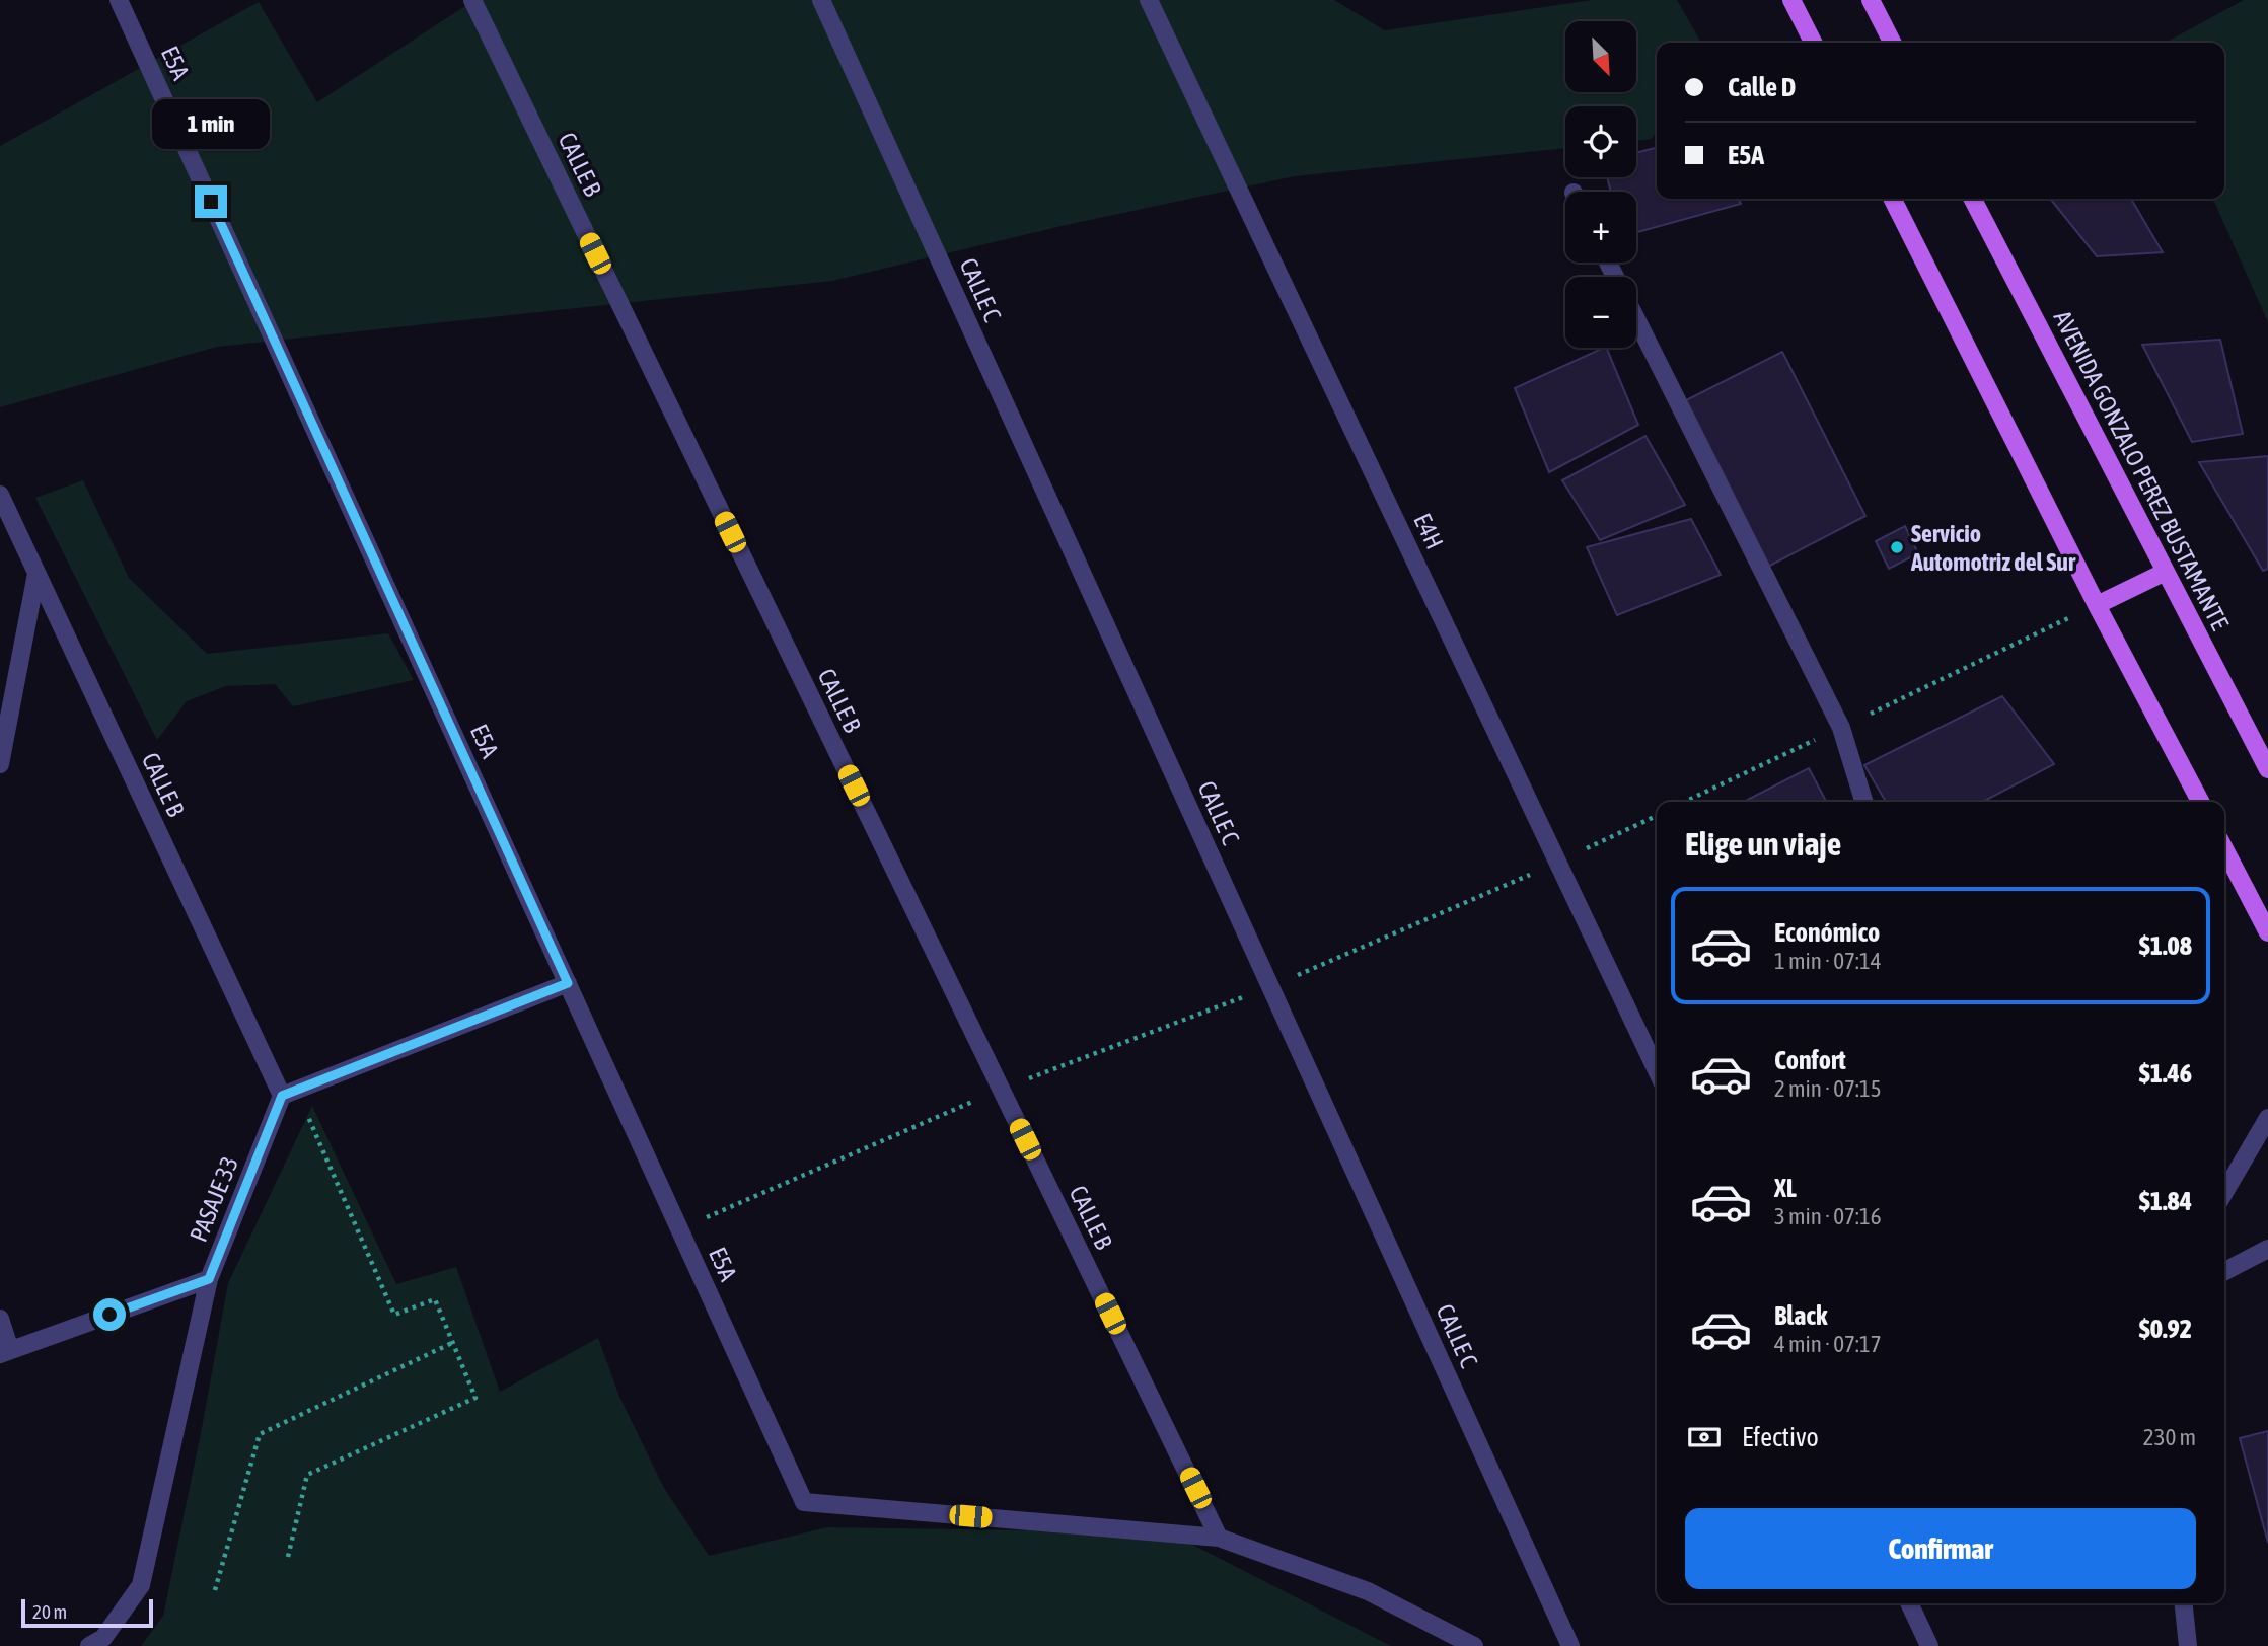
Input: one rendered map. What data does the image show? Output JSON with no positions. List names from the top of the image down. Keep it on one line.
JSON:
{"streets":{"main road":["AVENIDA GONZALO PEREZ BUSTAMANTE"],"street":["E5A","CALLE B","CALLE C","E4H","PASAJE 33"]},"crossings":[["E5A","CALLE B"],["CALLE B","PASAJE 33"]],"places":["Servicio Automotriz del Sur"],"scale_bar":"20 m","north":"bottom right","page":{"map_buttons":["+","−"],"banner":["Calle D","E5A"],"bubble":"1 min","heading":"Elige un viaje","list":[{"name":"Económico","note":"1 min · 07:14","value":"$1.08"},{"name":"Confort","note":"2 min · 07:15","value":"$1.46"},{"name":"XL","note":"3 min · 07:16","value":"$1.84"},{"name":"Black","note":"4 min · 07:17","value":"$0.92"}],"pay":["Efectivo","230 m"],"buttons":"Confirmar","scale":"20 m"}}
